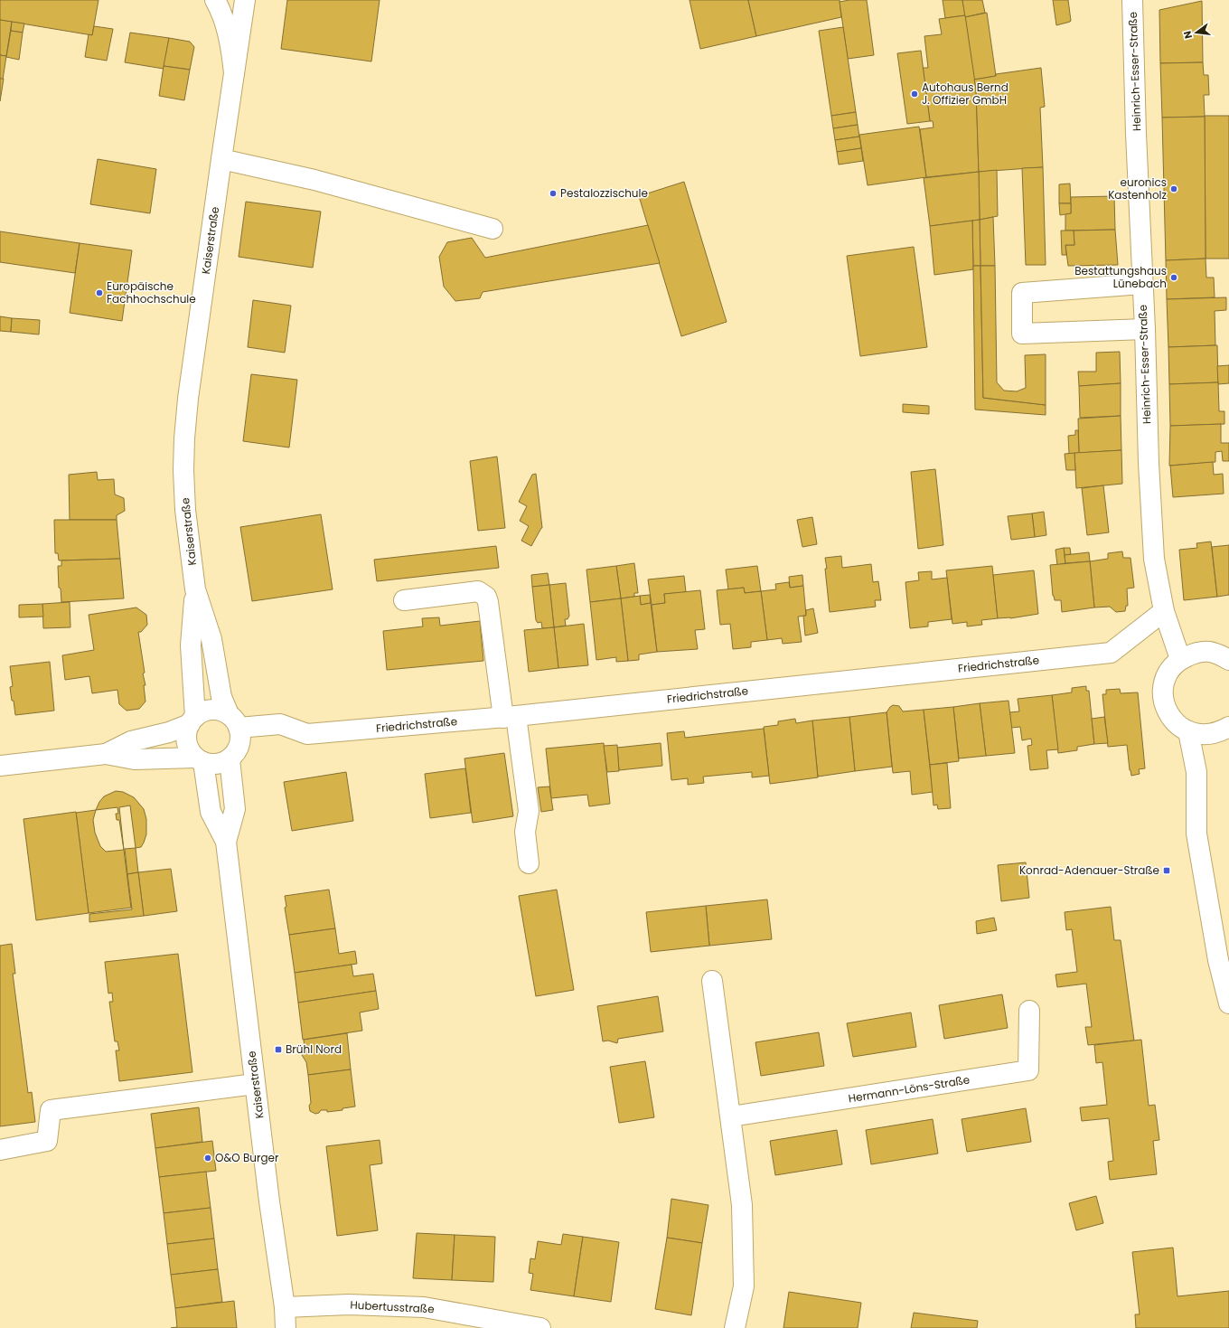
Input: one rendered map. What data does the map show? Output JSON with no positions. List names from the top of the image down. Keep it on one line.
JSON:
{"streets":{"street":["Heinrich-Esser-Straße","Kaiserstraße","Friedrichstraße","Hermann-Löns-Straße","Hubertusstraße"]},"crossings":[["Heinrich-Esser-Straße","Friedrichstraße"],["Kaiserstraße","Friedrichstraße"],["Kaiserstraße","Hubertusstraße"]],"places":{"other":["Autohaus Bernd J. Offizier GmbH","euronics Kastenholz","Pestalozzischule","Bestattungshaus Lünebach","Europäische Fachhochschule","O&O Burger"],"transit":["Konrad-Adenauer-Straße","Brühl Nord"]},"north":"left"}
